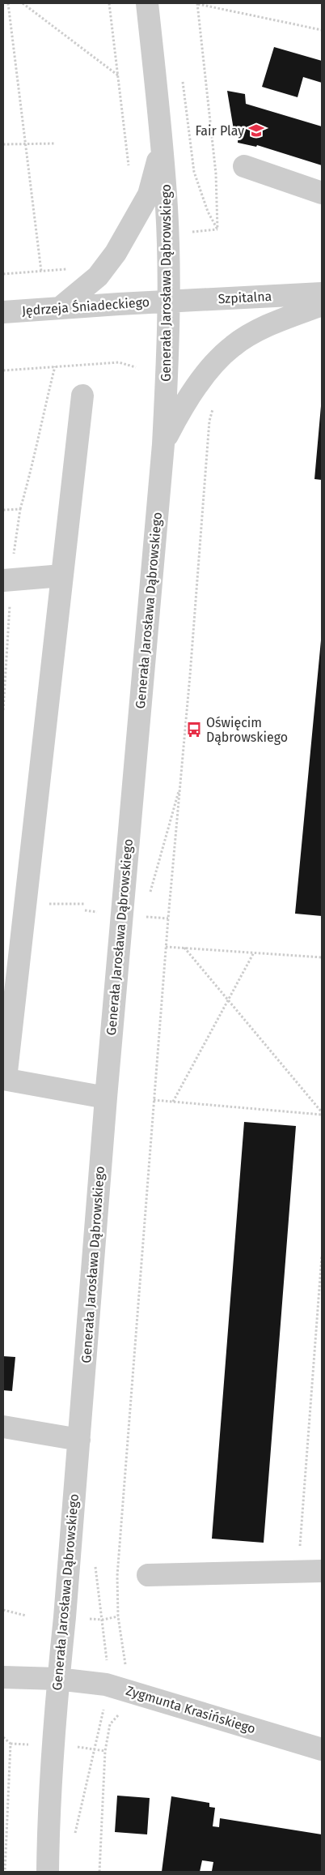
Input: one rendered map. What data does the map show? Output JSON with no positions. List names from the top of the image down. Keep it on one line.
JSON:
{"streets":{"street":["Generała Jarosława Dąbrowskiego","Szpitalna","Jędrzeja Śniadeckiego","Zygmunta Krasińskiego"]},"crossings":[["Generała Jarosława Dąbrowskiego","Szpitalna"],["Generała Jarosława Dąbrowskiego","Jędrzeja Śniadeckiego"],["Generała Jarosława Dąbrowskiego","Zygmunta Krasińskiego"],["Szpitalna","Jędrzeja Śniadeckiego"]],"places":{"school or university":["Fair Play"],"bus stop":["Oświęcim Dąbrowskiego"]}}
